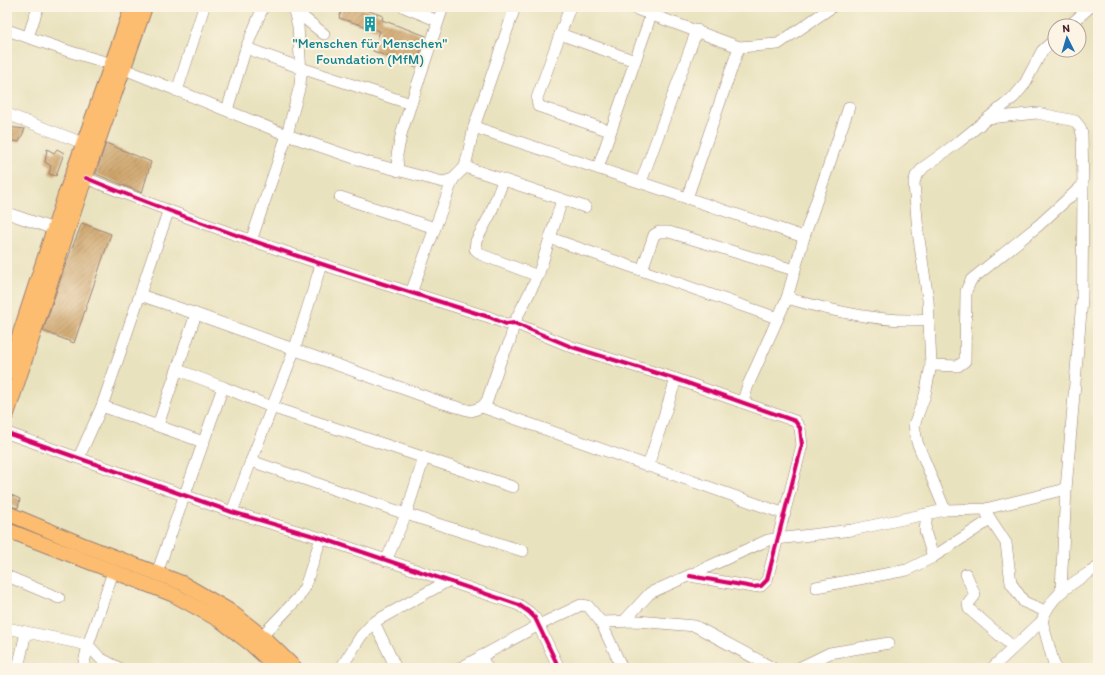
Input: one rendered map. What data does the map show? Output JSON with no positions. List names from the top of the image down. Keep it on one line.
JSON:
{"places":{"building":["\"Menschen für Menschen\" Foundation (MfM)"]},"north":"top"}
